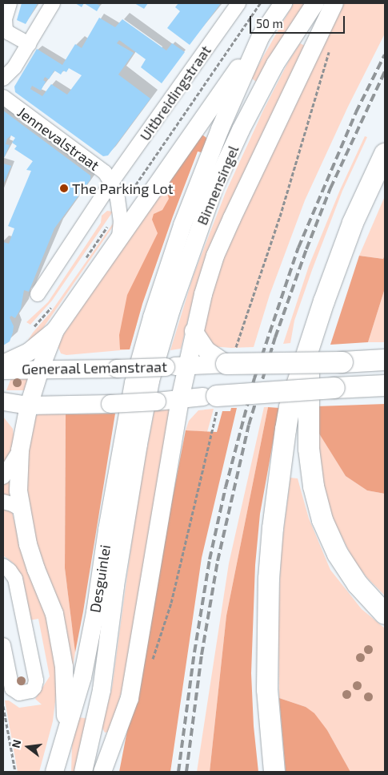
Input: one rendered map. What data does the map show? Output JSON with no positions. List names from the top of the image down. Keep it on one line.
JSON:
{"streets":{"main road":["Binnensingel","Generaal Lemanstraat","Desguinlei"],"street":["Uitbreidingstraat","Jennevalstraat"]},"crossings":[["Uitbreidingstraat","Jennevalstraat"],["Binnensingel","Desguinlei"]],"places":["The Parking Lot"],"scale_bar":"50 m","north":"left"}
